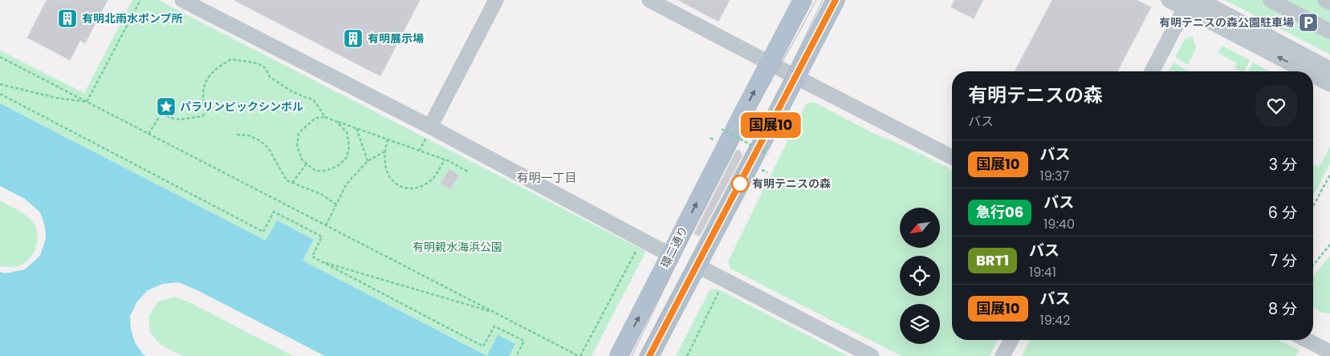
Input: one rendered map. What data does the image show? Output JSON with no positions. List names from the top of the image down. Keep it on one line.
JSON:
{"streets":{"main road":["環二通り"]},"districts":["有明一丁目"],"parks":["有明親水海浜公園"],"places":{"building":["有明北雨水ポンプ所","有明展示場"],"parking":["有明テニスの森公園駐車場"],"place":["パラリンピックシンボル"],"other":["有明テニスの森"]},"lines":["bus line 国展10"],"north":"bottom left","page":{"on_map":"国展10","heading":["有明テニスの森","バス"],"list":[{"mark":"国展10","name":"バス","note":"19:37","value":"3 分"},{"mark":"急行06","name":"バス","note":"19:40","value":"6 分"},{"mark":"BRT1","name":"バス","note":"19:41","value":"7 分"},{"mark":"国展10","name":"バス","note":"19:42","value":"8 分"}]}}
